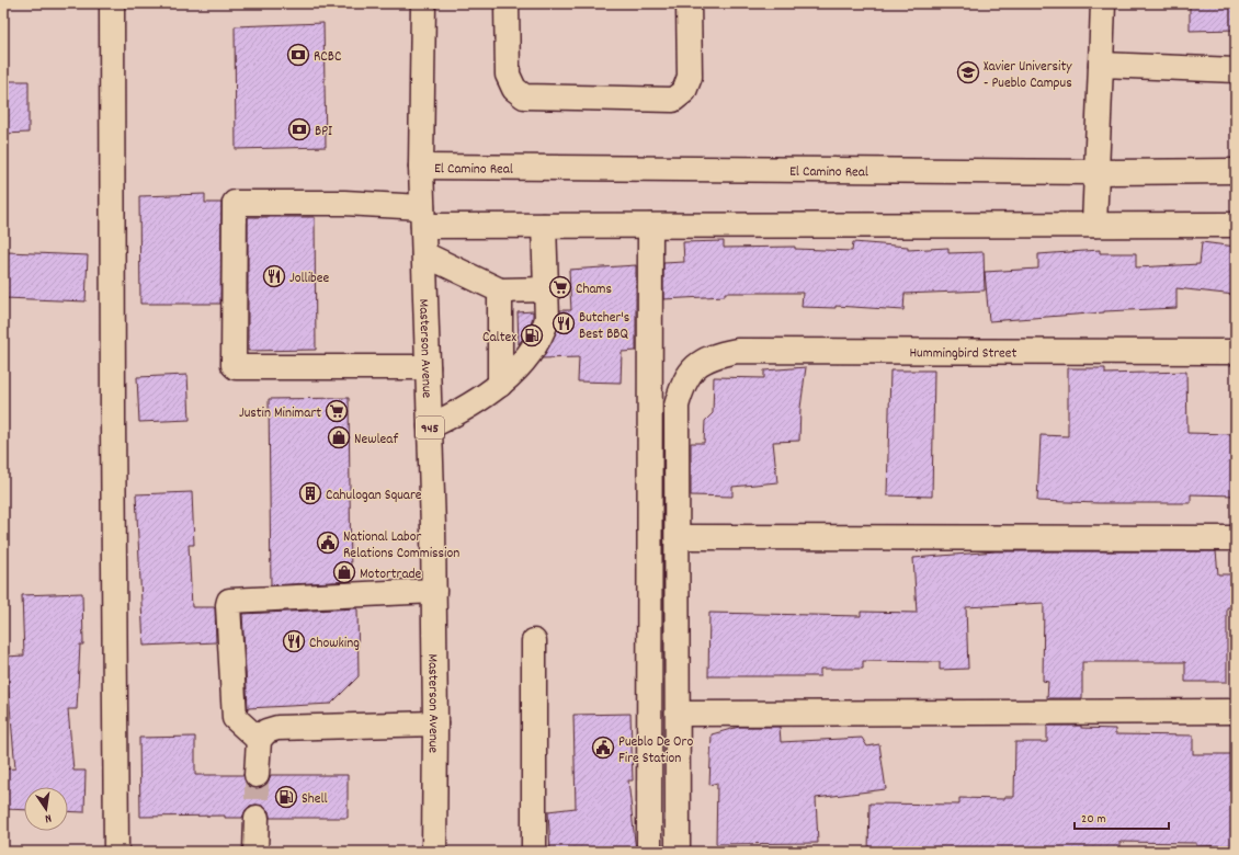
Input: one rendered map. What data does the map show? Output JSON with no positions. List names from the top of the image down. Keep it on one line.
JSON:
{"streets":{"street":["El Camino Real","Masterson Avenue","Hummingbird Street","945"]},"crossings":[["El Camino Real","Masterson Avenue"]],"places":{"bank":["RCBC","BPI"],"school or university":["Xavier University - Pueblo Campus"],"restaurant":["Jollibee","Butcher's Best BBQ","Chowking"],"supermarket":["Chams","Justin Minimart"],"fuel station":["Caltex","Shell"],"shop":["Newleaf","Motortrade"],"building":["Cahulogan Square"],"public building":["National Labor Relations Commission","Pueblo De Oro Fire Station"]},"scale_bar":"20 m","north":"bottom"}
